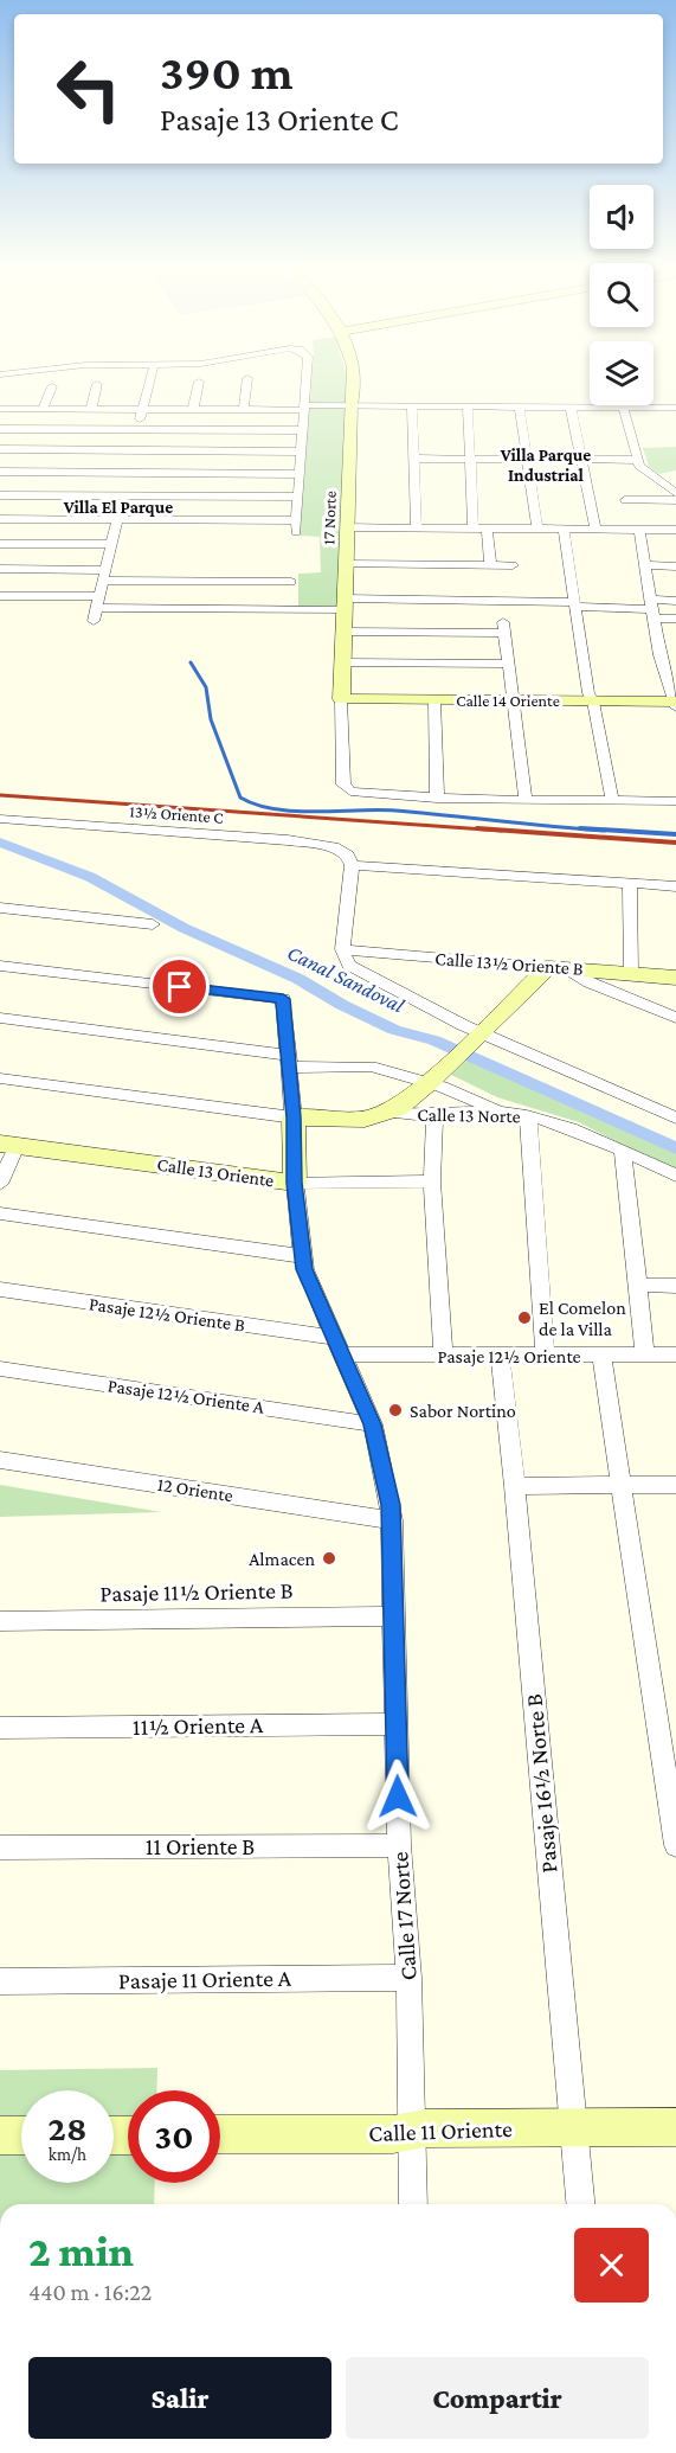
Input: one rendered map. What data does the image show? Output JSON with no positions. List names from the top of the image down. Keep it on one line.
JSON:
{"streets":{"street":["17 Norte","Calle 14 Oriente","13½ Oriente C","Calle 13½ Oriente B","Calle 13 Norte","Calle 13 Oriente","Pasaje 12½ Oriente B","Pasaje 12½ Oriente","Pasaje 12½ Oriente A","12 Oriente","Pasaje 11½ Oriente B","11½ Oriente A","Pasaje 16½ Norte B","11 Oriente B","Calle 17 Norte","Pasaje 11 Oriente A","Calle 11 Oriente"]},"crossings":[["17 Norte","Calle 14 Oriente"],["Calle 13 Norte","Calle 17 Norte"],["Calle 13 Oriente","Calle 17 Norte"],["Pasaje 12½ Oriente B","Pasaje 12½ Oriente"],["Pasaje 12½ Oriente B","Calle 17 Norte"],["Pasaje 12½ Oriente","Pasaje 16½ Norte B"],["Pasaje 12½ Oriente","Calle 17 Norte"],["Pasaje 12½ Oriente A","Calle 17 Norte"],["12 Oriente","Calle 17 Norte"],["Pasaje 11½ Oriente B","Calle 17 Norte"],["11½ Oriente A","Calle 17 Norte"],["Pasaje 16½ Norte B","Calle 11 Oriente"],["11 Oriente B","Calle 17 Norte"],["Calle 17 Norte","Pasaje 11 Oriente A"],["Calle 17 Norte","Calle 11 Oriente"]],"districts":["Villa Parque Industrial","Villa El Parque"],"water":["Canal Sandoval"],"places":["El Comelon de la Villa","Sabor Nortino","Almacen"],"page":{"turn":["390 m","Pasaje 13 Oriente C"],"speed":"28 km/h","limit":"30","heading":["2 min","440 m · 16:22"],"buttons":["Salir","Compartir"]}}
